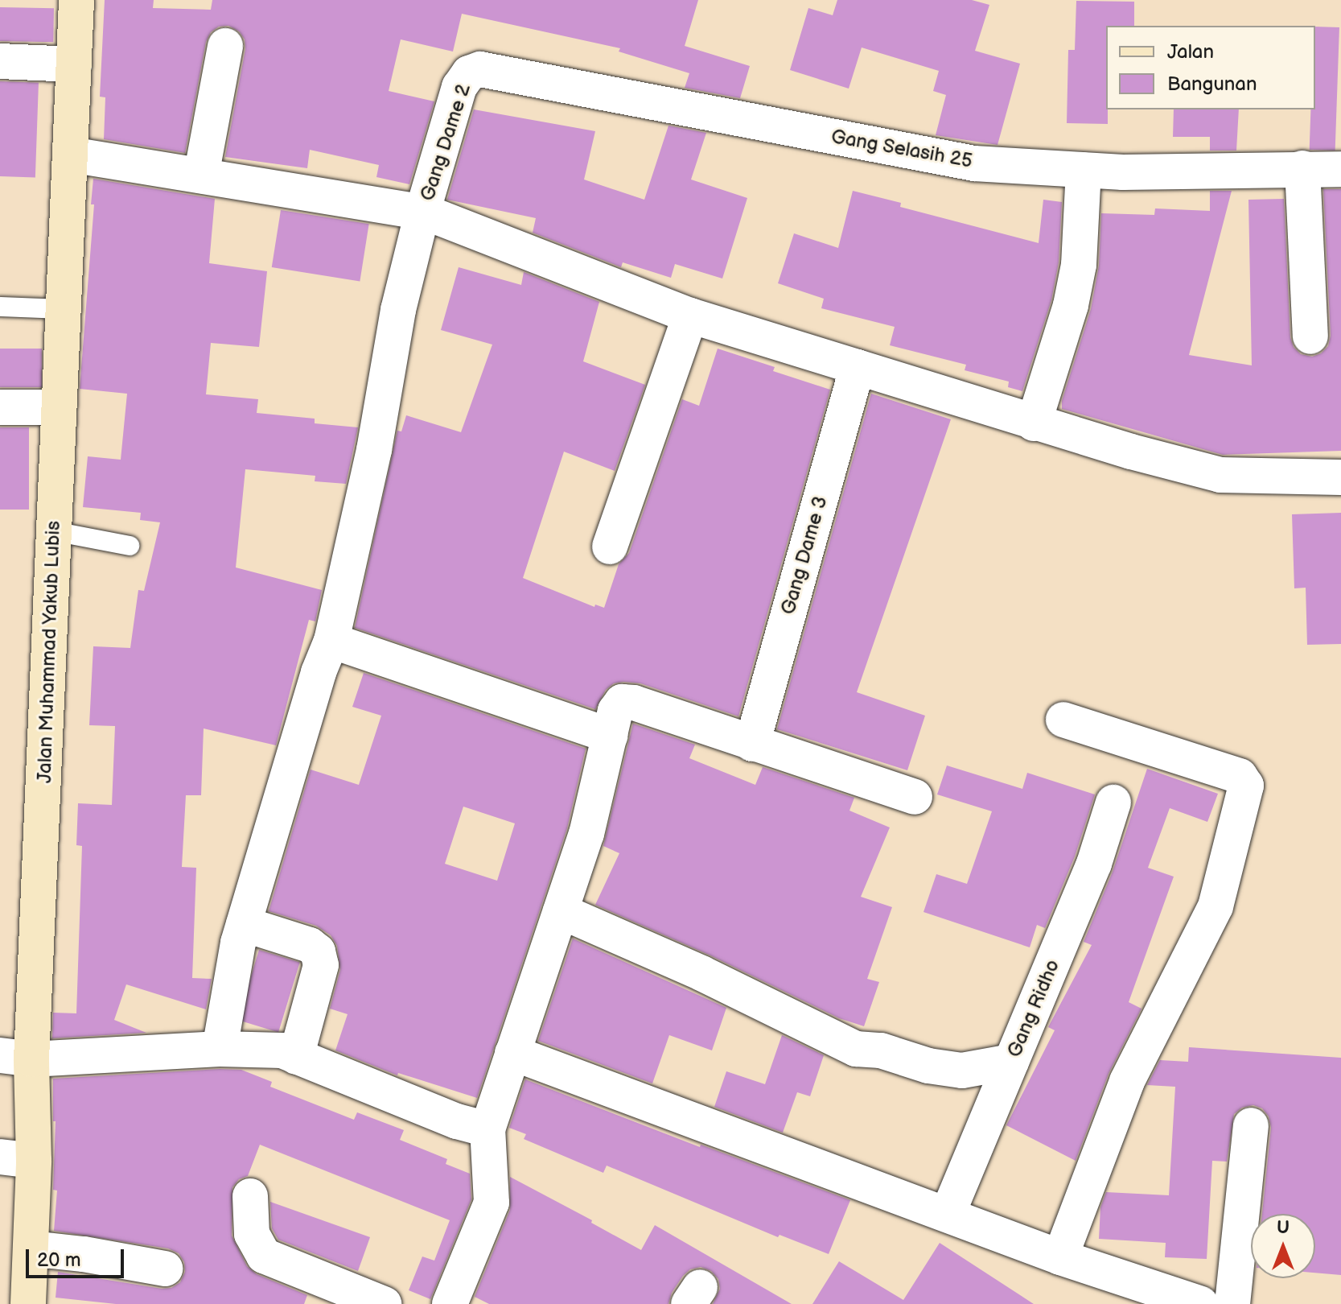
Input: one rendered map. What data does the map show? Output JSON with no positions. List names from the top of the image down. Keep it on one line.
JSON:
{"streets":{"main road":["Jalan Muhammad Yakub Lubis"],"street":["Gang Dame 2","Gang Selasih 25","Gang Dame 3","Gang Ridho"]},"crossings":[["Gang Dame 2","Gang Selasih 25"]],"legend":["Jalan","Bangunan"],"scale_bar":"20 m","north":"top"}
